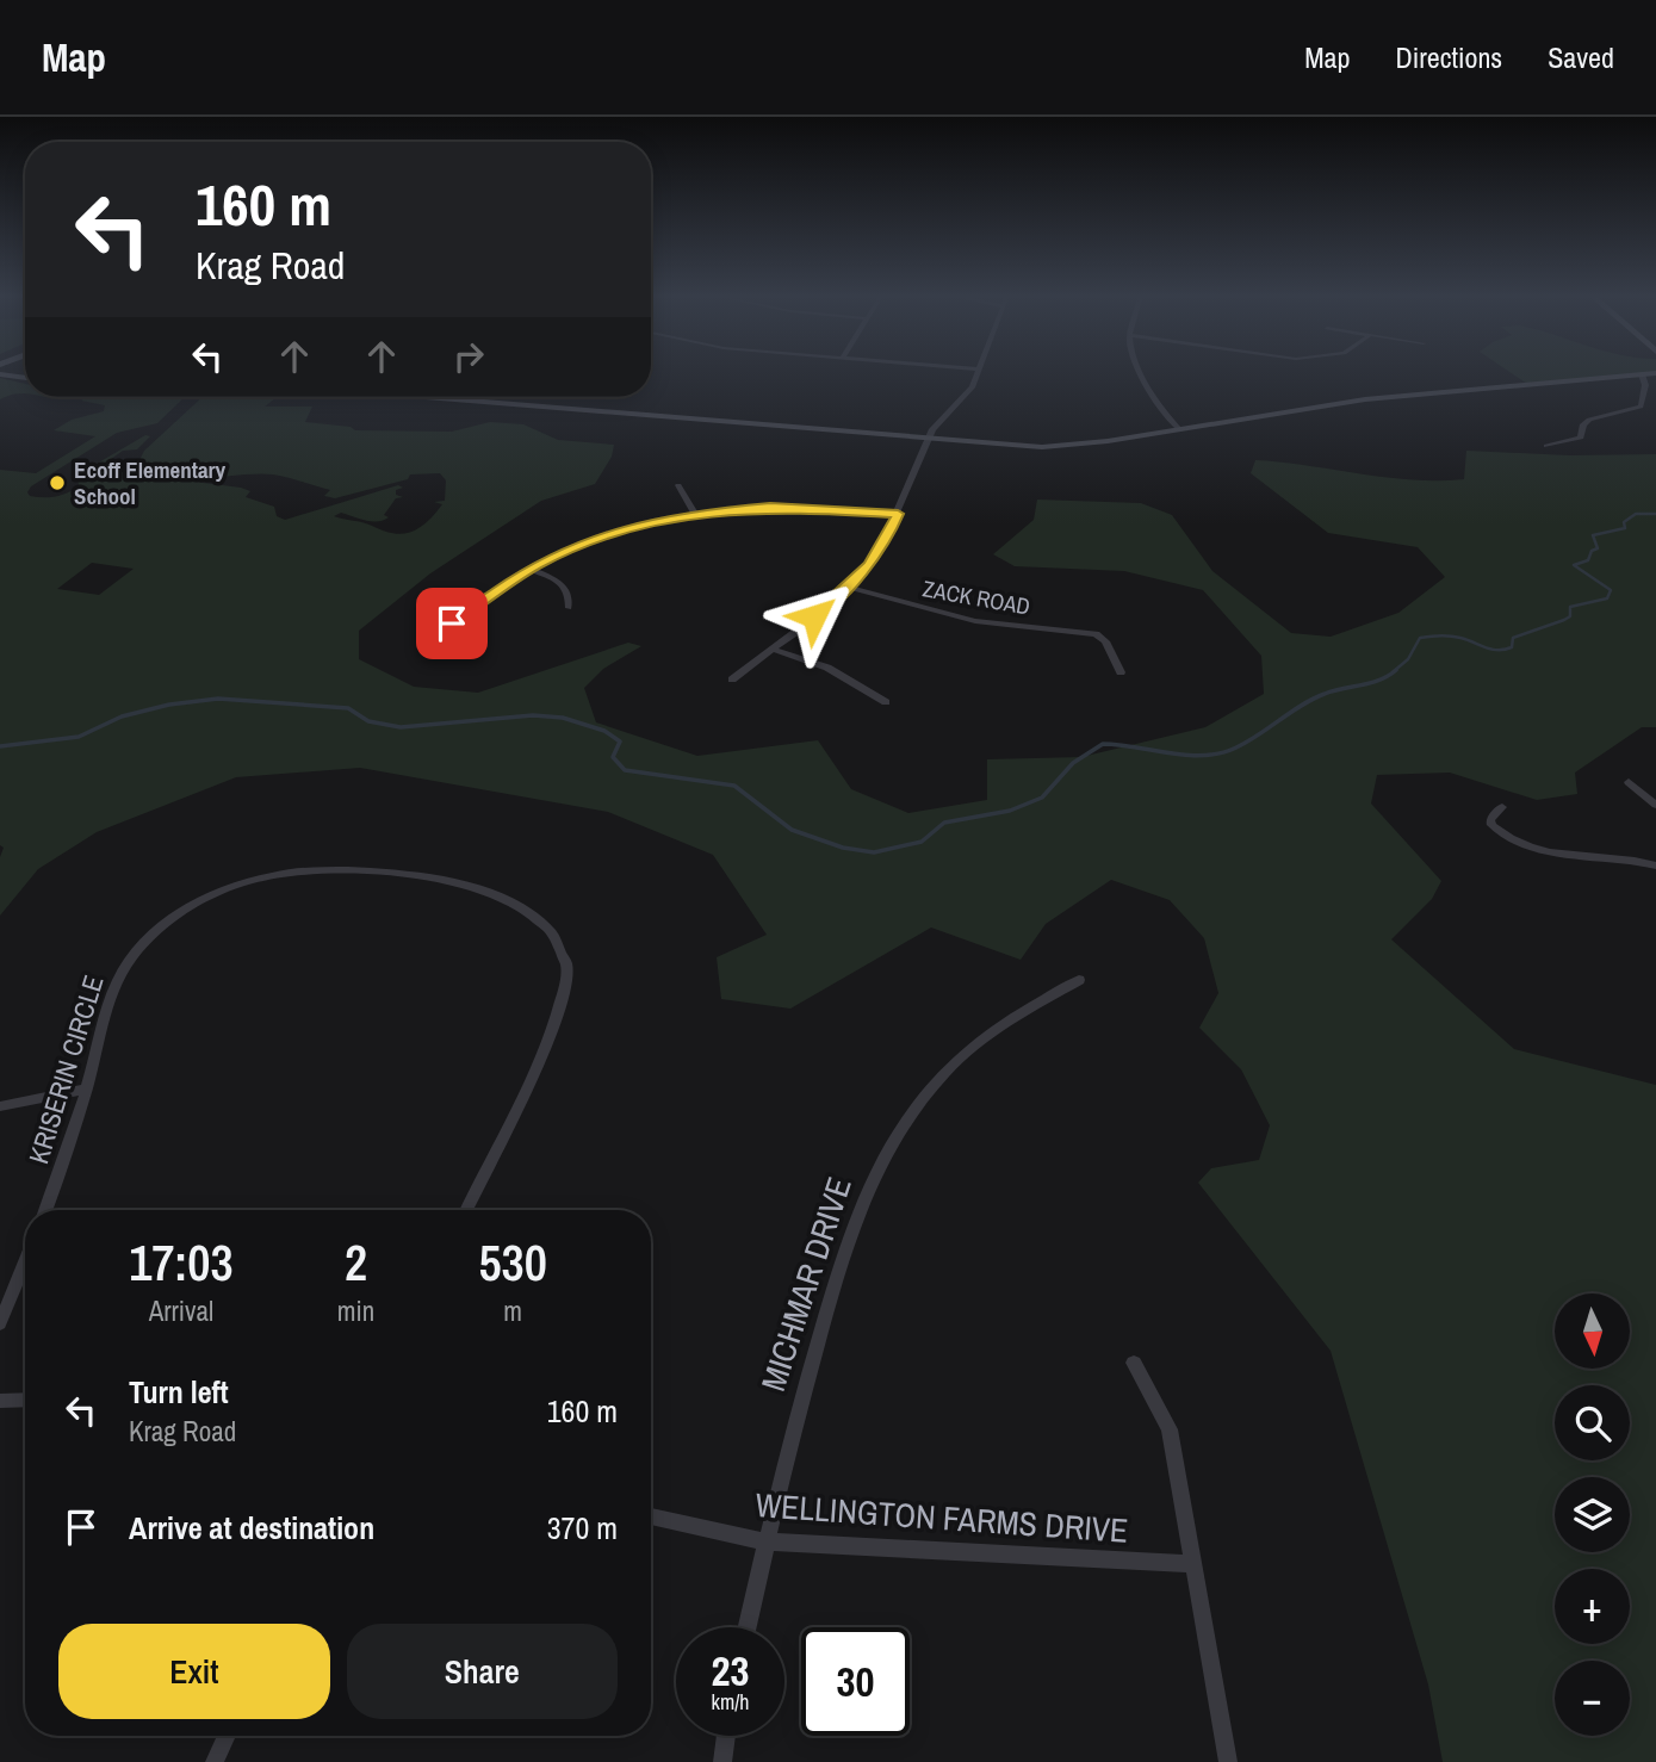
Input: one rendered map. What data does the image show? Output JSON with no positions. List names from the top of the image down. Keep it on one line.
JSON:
{"streets":{"street":["ZACK ROAD","KRISERIN CIRCLE","MICHMAR DRIVE","WELLINGTON FARMS DRIVE"]},"crossings":[["MICHMAR DRIVE","WELLINGTON FARMS DRIVE"]],"places":["Ecoff Elementary School"],"north":"bottom","page":{"header":"Map","nav":["Map","Directions","Saved"],"turn":["160 m","Krag Road"],"eta":["17:03","Arrival","2","min","530","m"],"map_buttons":["+","−"],"list":[{"name":"Turn left","note":"Krag Road","value":"160 m"},{"name":"Arrive at destination","value":"370 m"}],"buttons":["Exit","Share"],"speed":"23 km/h","limit":"30"}}
